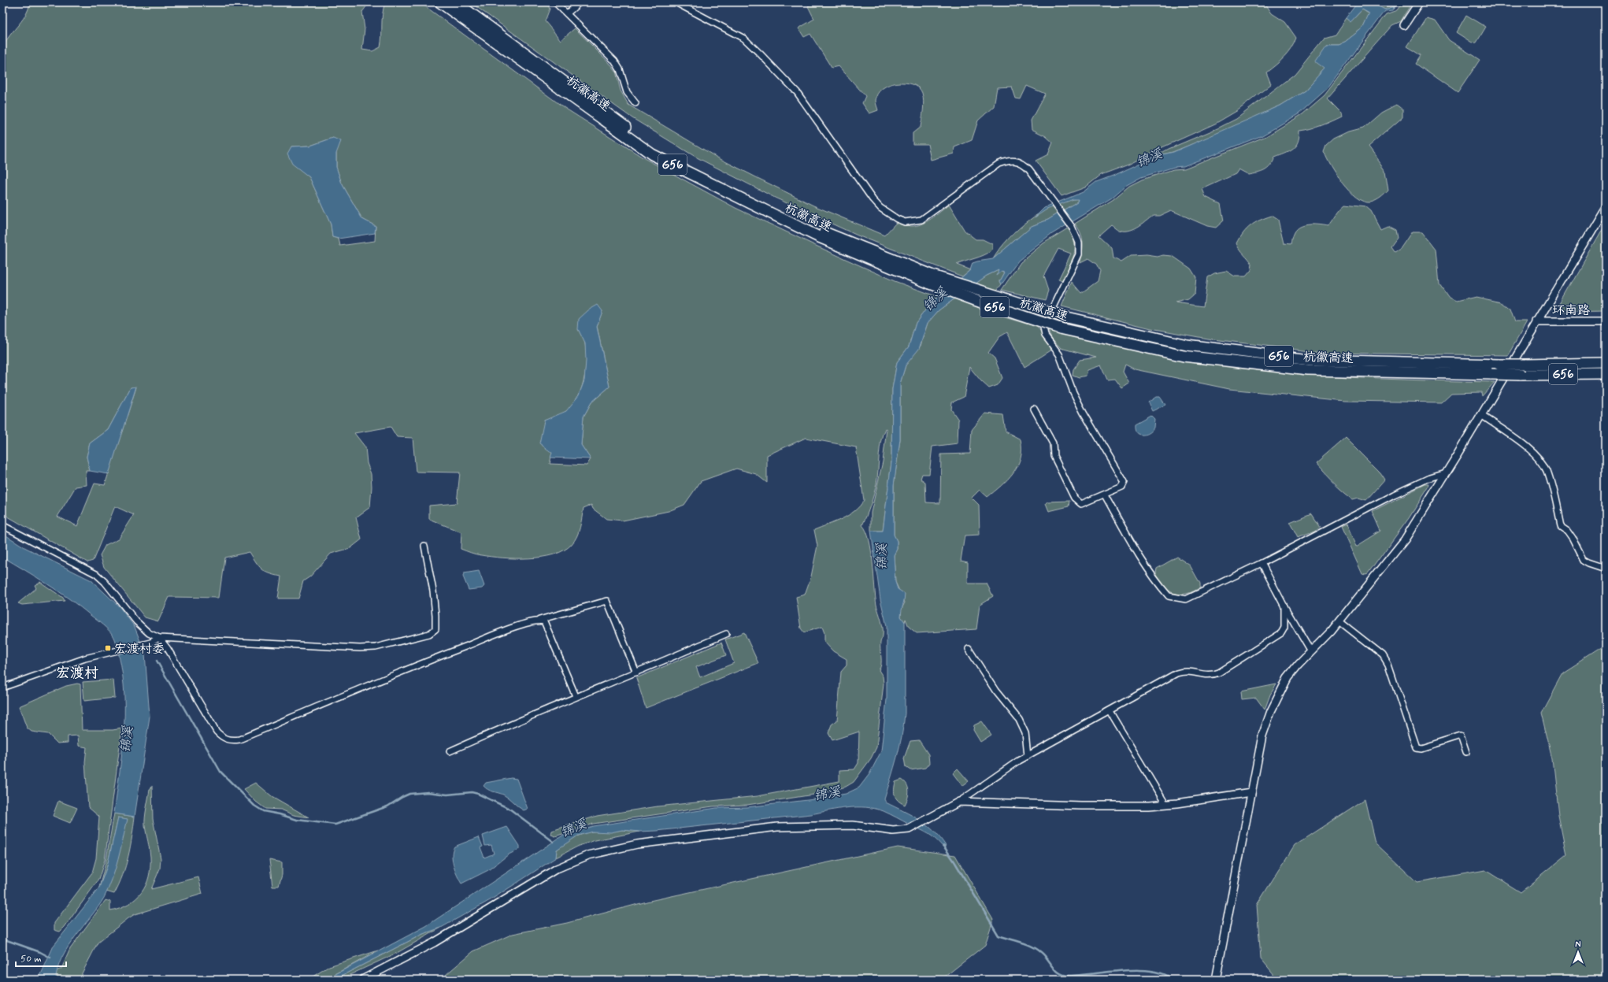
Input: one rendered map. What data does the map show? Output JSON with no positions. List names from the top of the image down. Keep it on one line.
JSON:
{"streets":{"highway":["杭徽高速","G56"],"street":["环南路"]},"districts":["宏渡村"],"water":["锦溪"],"places":{"transit":["宏渡村委"]},"scale_bar":"50 m","north":"top"}
